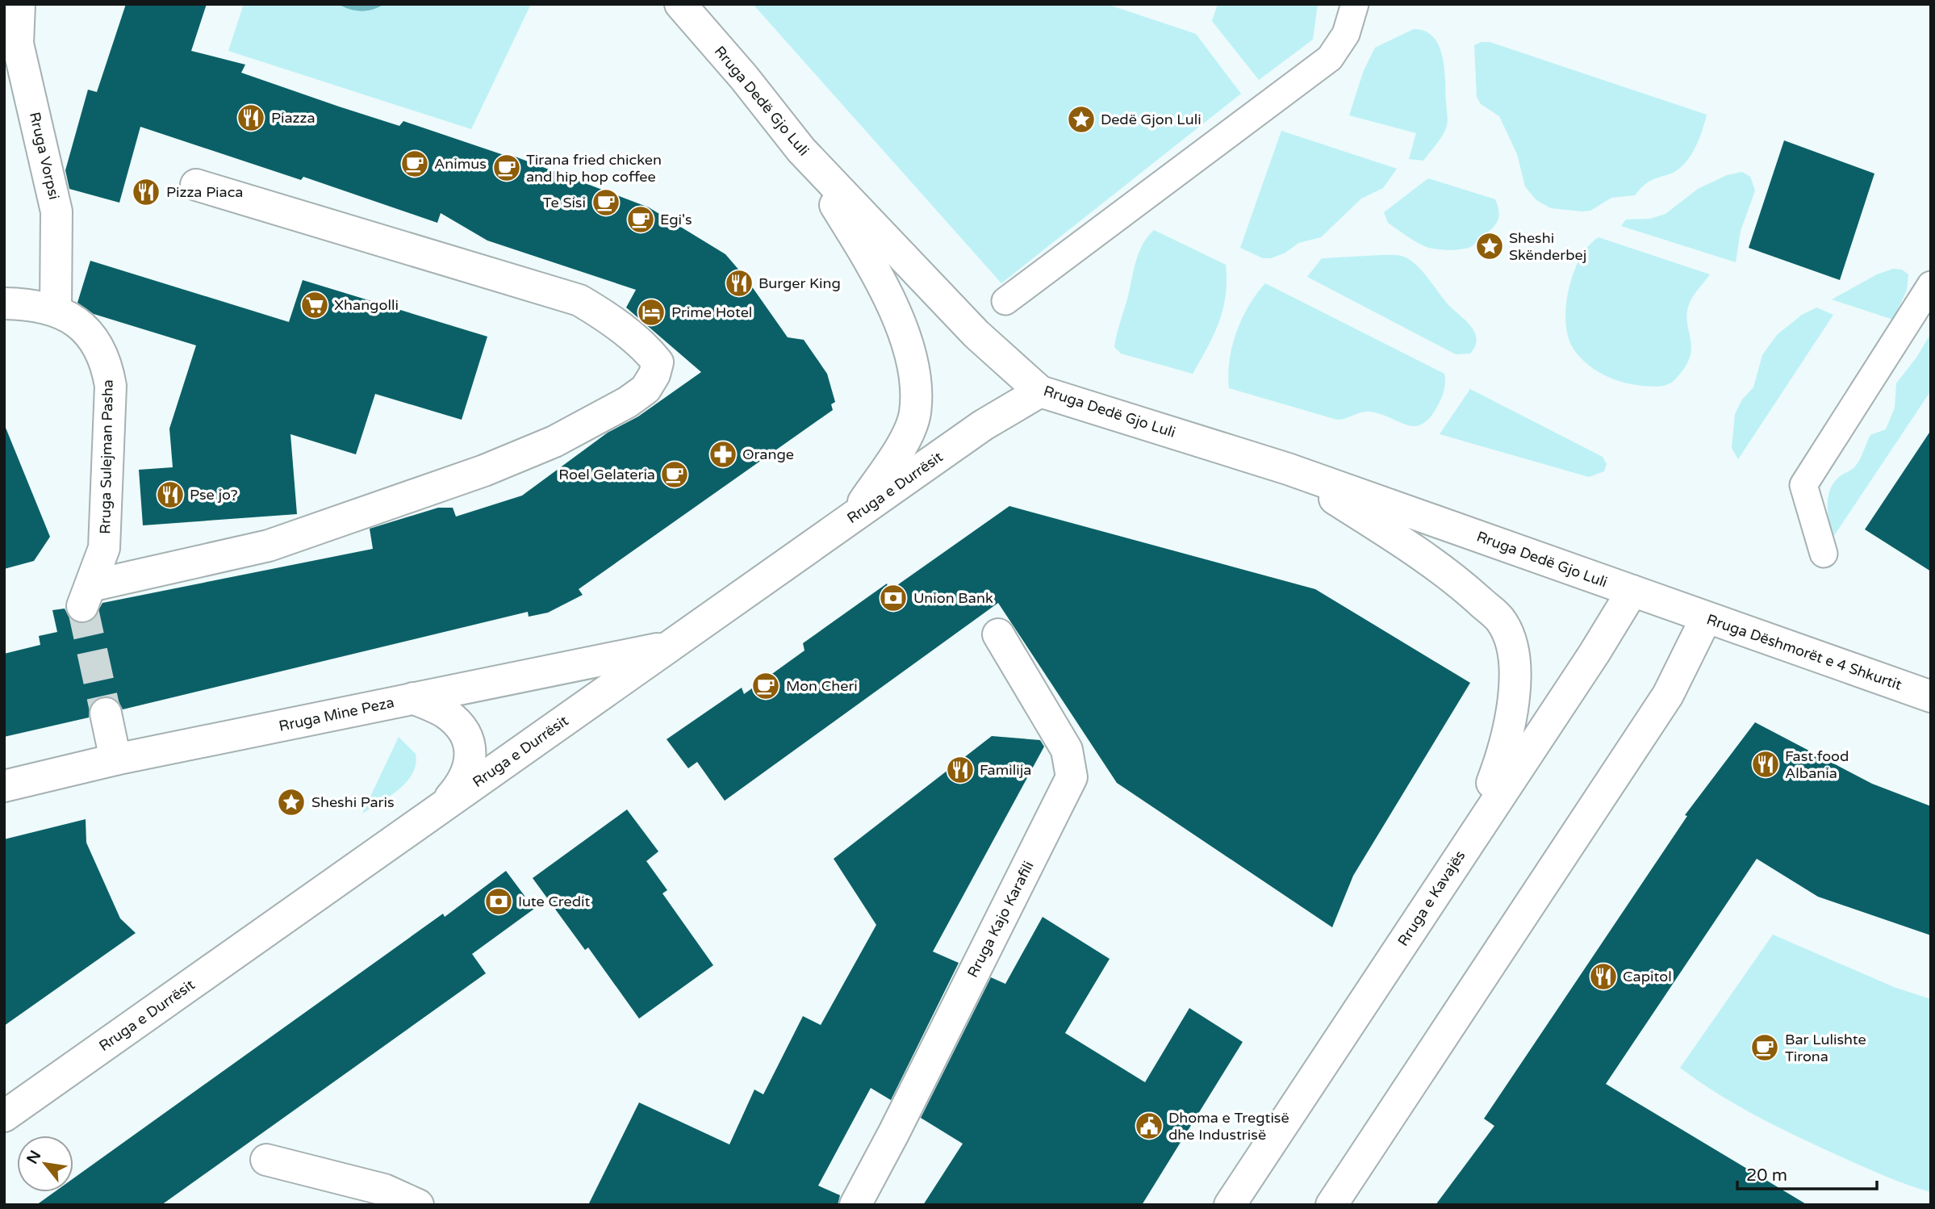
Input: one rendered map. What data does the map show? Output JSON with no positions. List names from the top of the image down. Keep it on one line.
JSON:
{"streets":{"main road":["Rruga Dedë Gjo Luli","Rruga Vorpsi","Rruga Sulejman Pasha","Rruga e Durrësit","Rruga Dëshmorët e 4 Shkurtit","Rruga Mine Peza","Rruga e Kavajës","Rruga Kajo Karafili"]},"crossings":[["Rruga Dedë Gjo Luli","Rruga e Durrësit"],["Rruga Dedë Gjo Luli","Rruga Dëshmorët e 4 Shkurtit"],["Rruga Dedë Gjo Luli","Rruga e Kavajës"],["Rruga Vorpsi","Rruga Sulejman Pasha"],["Rruga e Durrësit","Rruga Mine Peza"]],"places":{"restaurant":["Piazza","Pizza Piaca","Burger King","Pse jo?","Fast food Albania","Familija","Capitol"],"place":["Dedë Gjon Luli","Sheshi Skënderbej","Sheshi Paris"],"cafe":["Animus","Tirana fried chicken and hip hop coffee","Te Sisi","Egi's","Roel Gelateria","Mon Cheri","Bar Lulishte Tirona"],"supermarket":["Xhangolli"],"hotel":["Prime Hotel"],"pharmacy":["Orange"],"bank":["Union Bank","Iute Credit"],"public building":["Dhoma e Tregtisë dhe Industrisë"]},"scale_bar":"20 m","north":"top left"}
